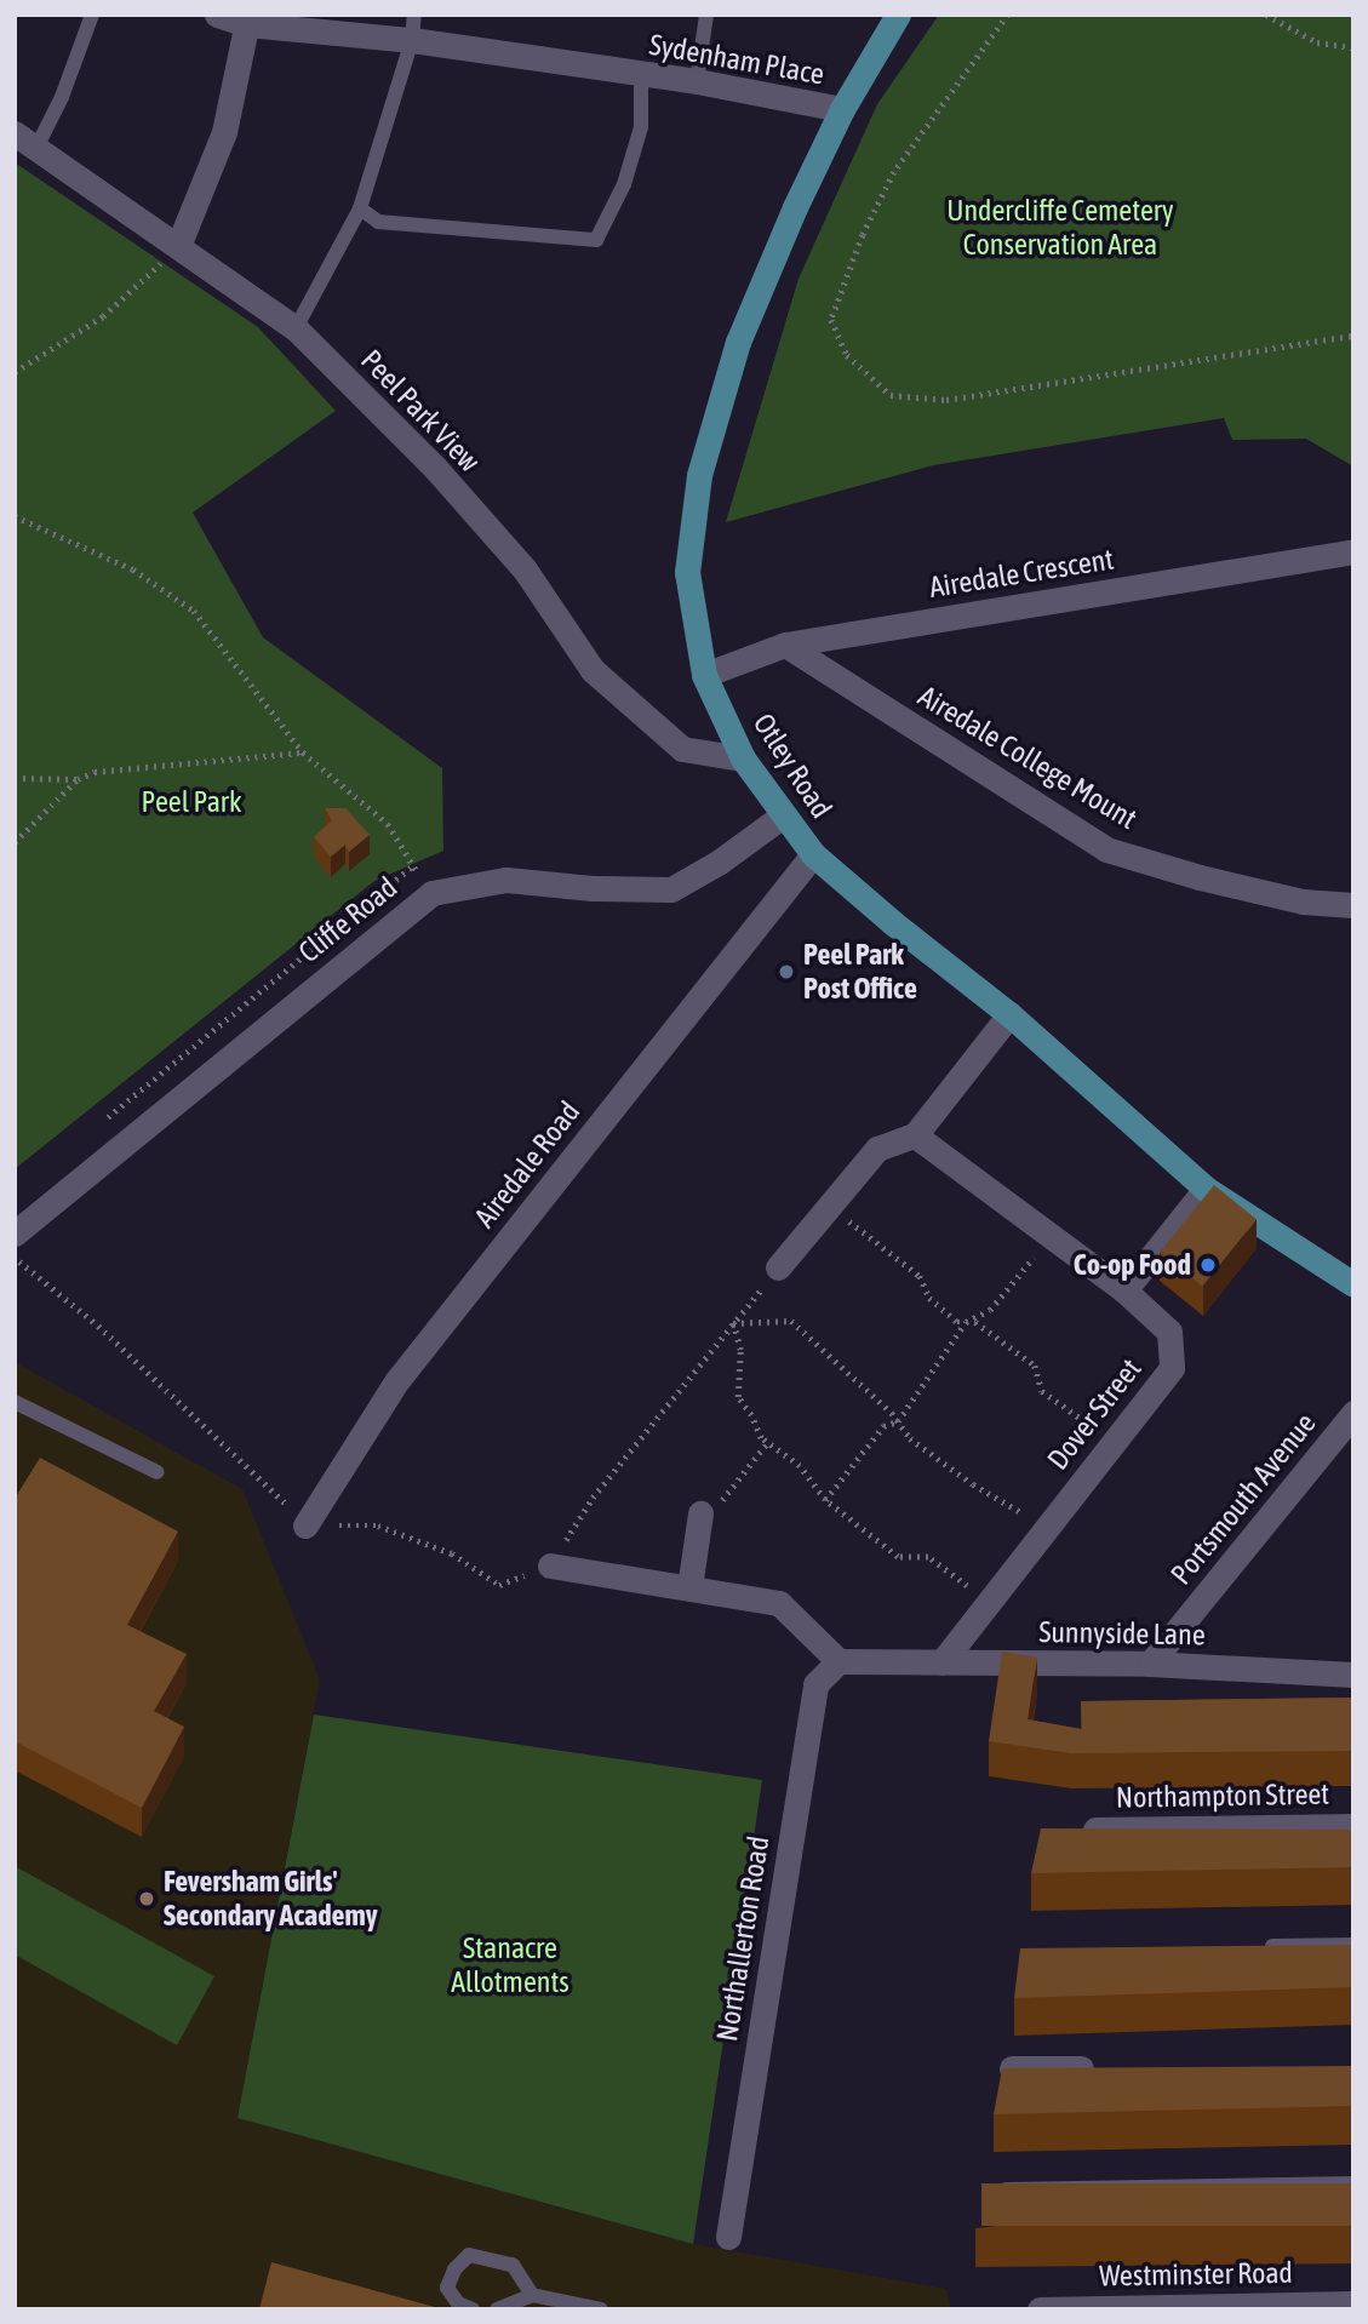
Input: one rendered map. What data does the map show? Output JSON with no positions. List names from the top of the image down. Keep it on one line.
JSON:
{"streets":{"main road":["Otley Road"],"street":["Sydenham Place","Peel Park View","Airedale Crescent","Airedale College Mount","Cliffe Road","Airedale Road","Dover Street","Portsmouth Avenue","Sunnyside Lane","Northampton Street","Northallerton Road","Westminster Road"]},"crossings":[["Sydenham Place","Otley Road"],["Peel Park View","Otley Road"],["Airedale Crescent","Airedale College Mount"],["Airedale Crescent","Otley Road"],["Otley Road","Cliffe Road"],["Otley Road","Airedale Road"],["Dover Street","Sunnyside Lane"],["Portsmouth Avenue","Sunnyside Lane"],["Sunnyside Lane","Northallerton Road"]],"parks":["Undercliffe Cemetery Conservation Area","Peel Park","Stanacre Allotments"],"places":["Peel Park Post Office","Co-op Food","Feversham Girls' Secondary Academy"]}
